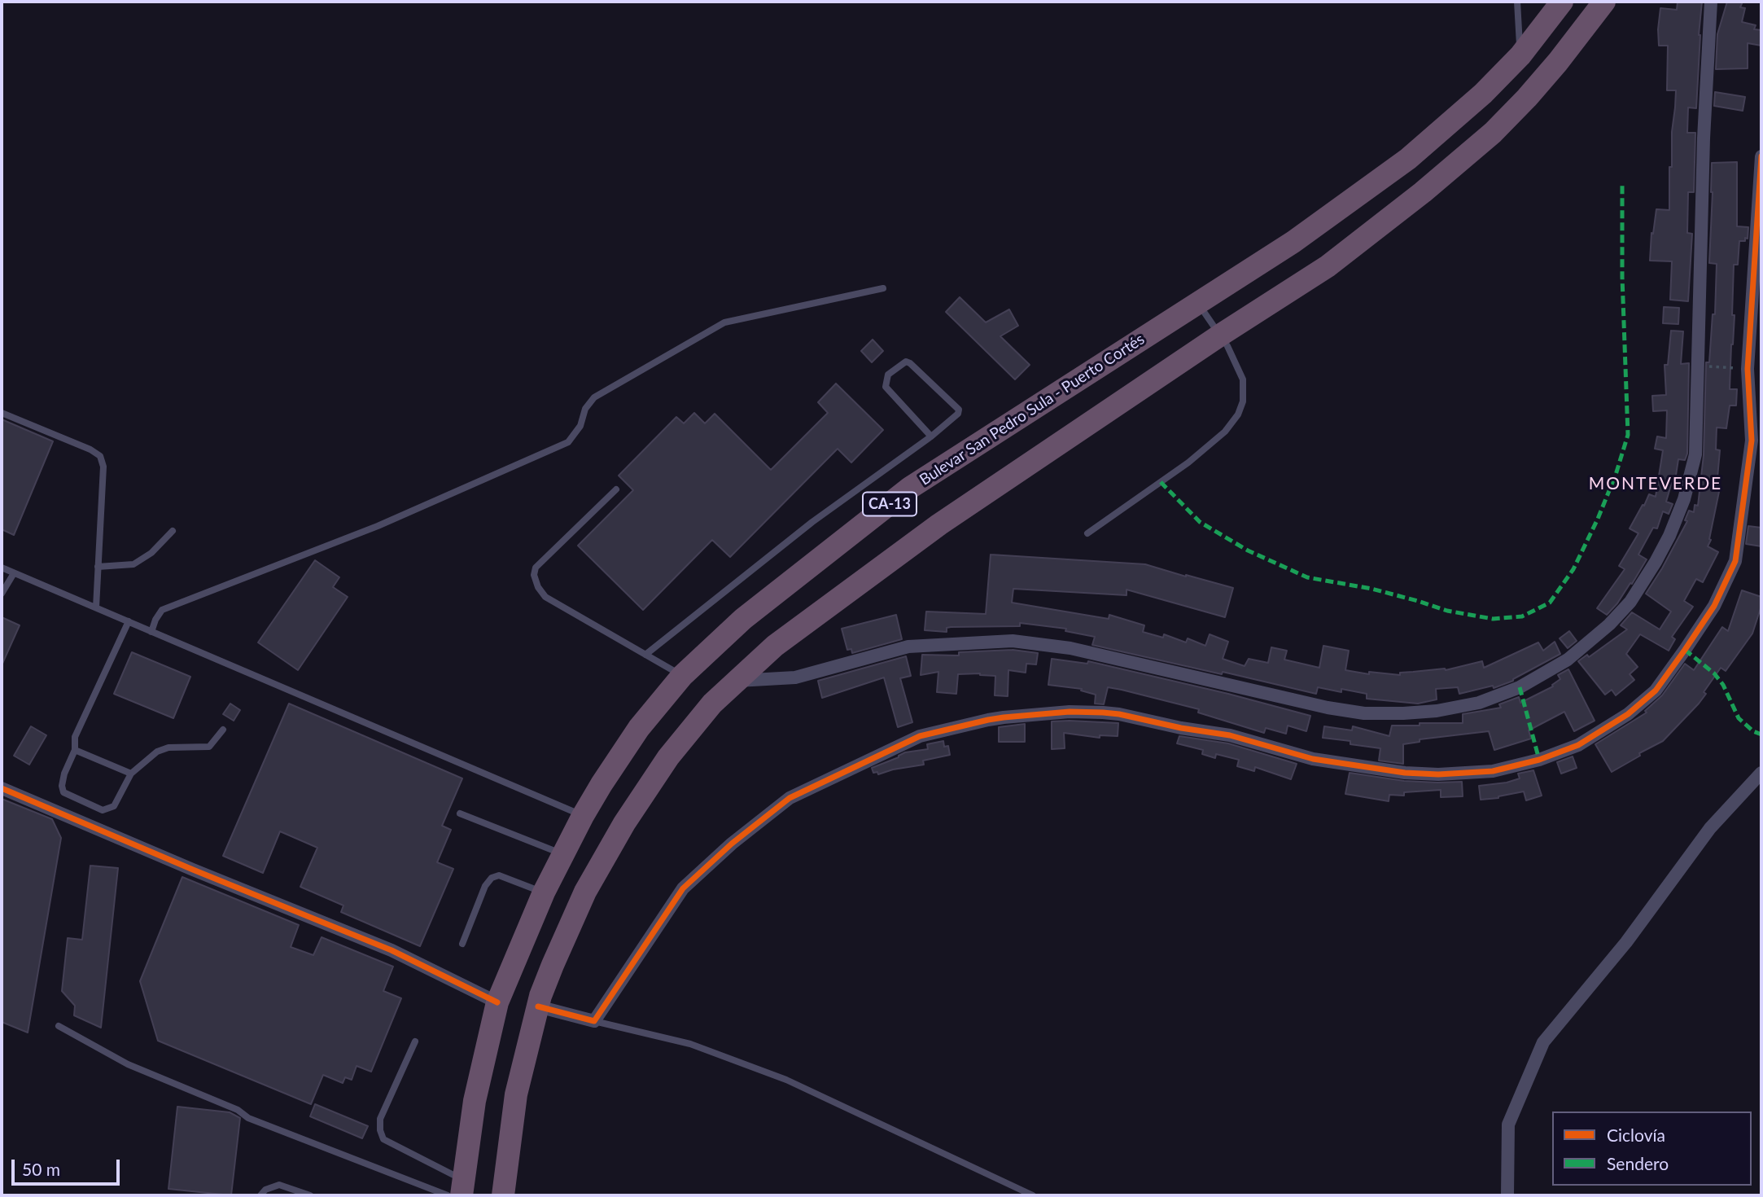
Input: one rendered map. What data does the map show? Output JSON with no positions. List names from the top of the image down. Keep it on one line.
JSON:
{"streets":{"highway":["Bulevar San Pedro Sula - Puerto Cortés","CA-13"]},"districts":["MONTEVERDE"],"legend":["Ciclovía","Sendero"],"scale_bar":"50 m"}
